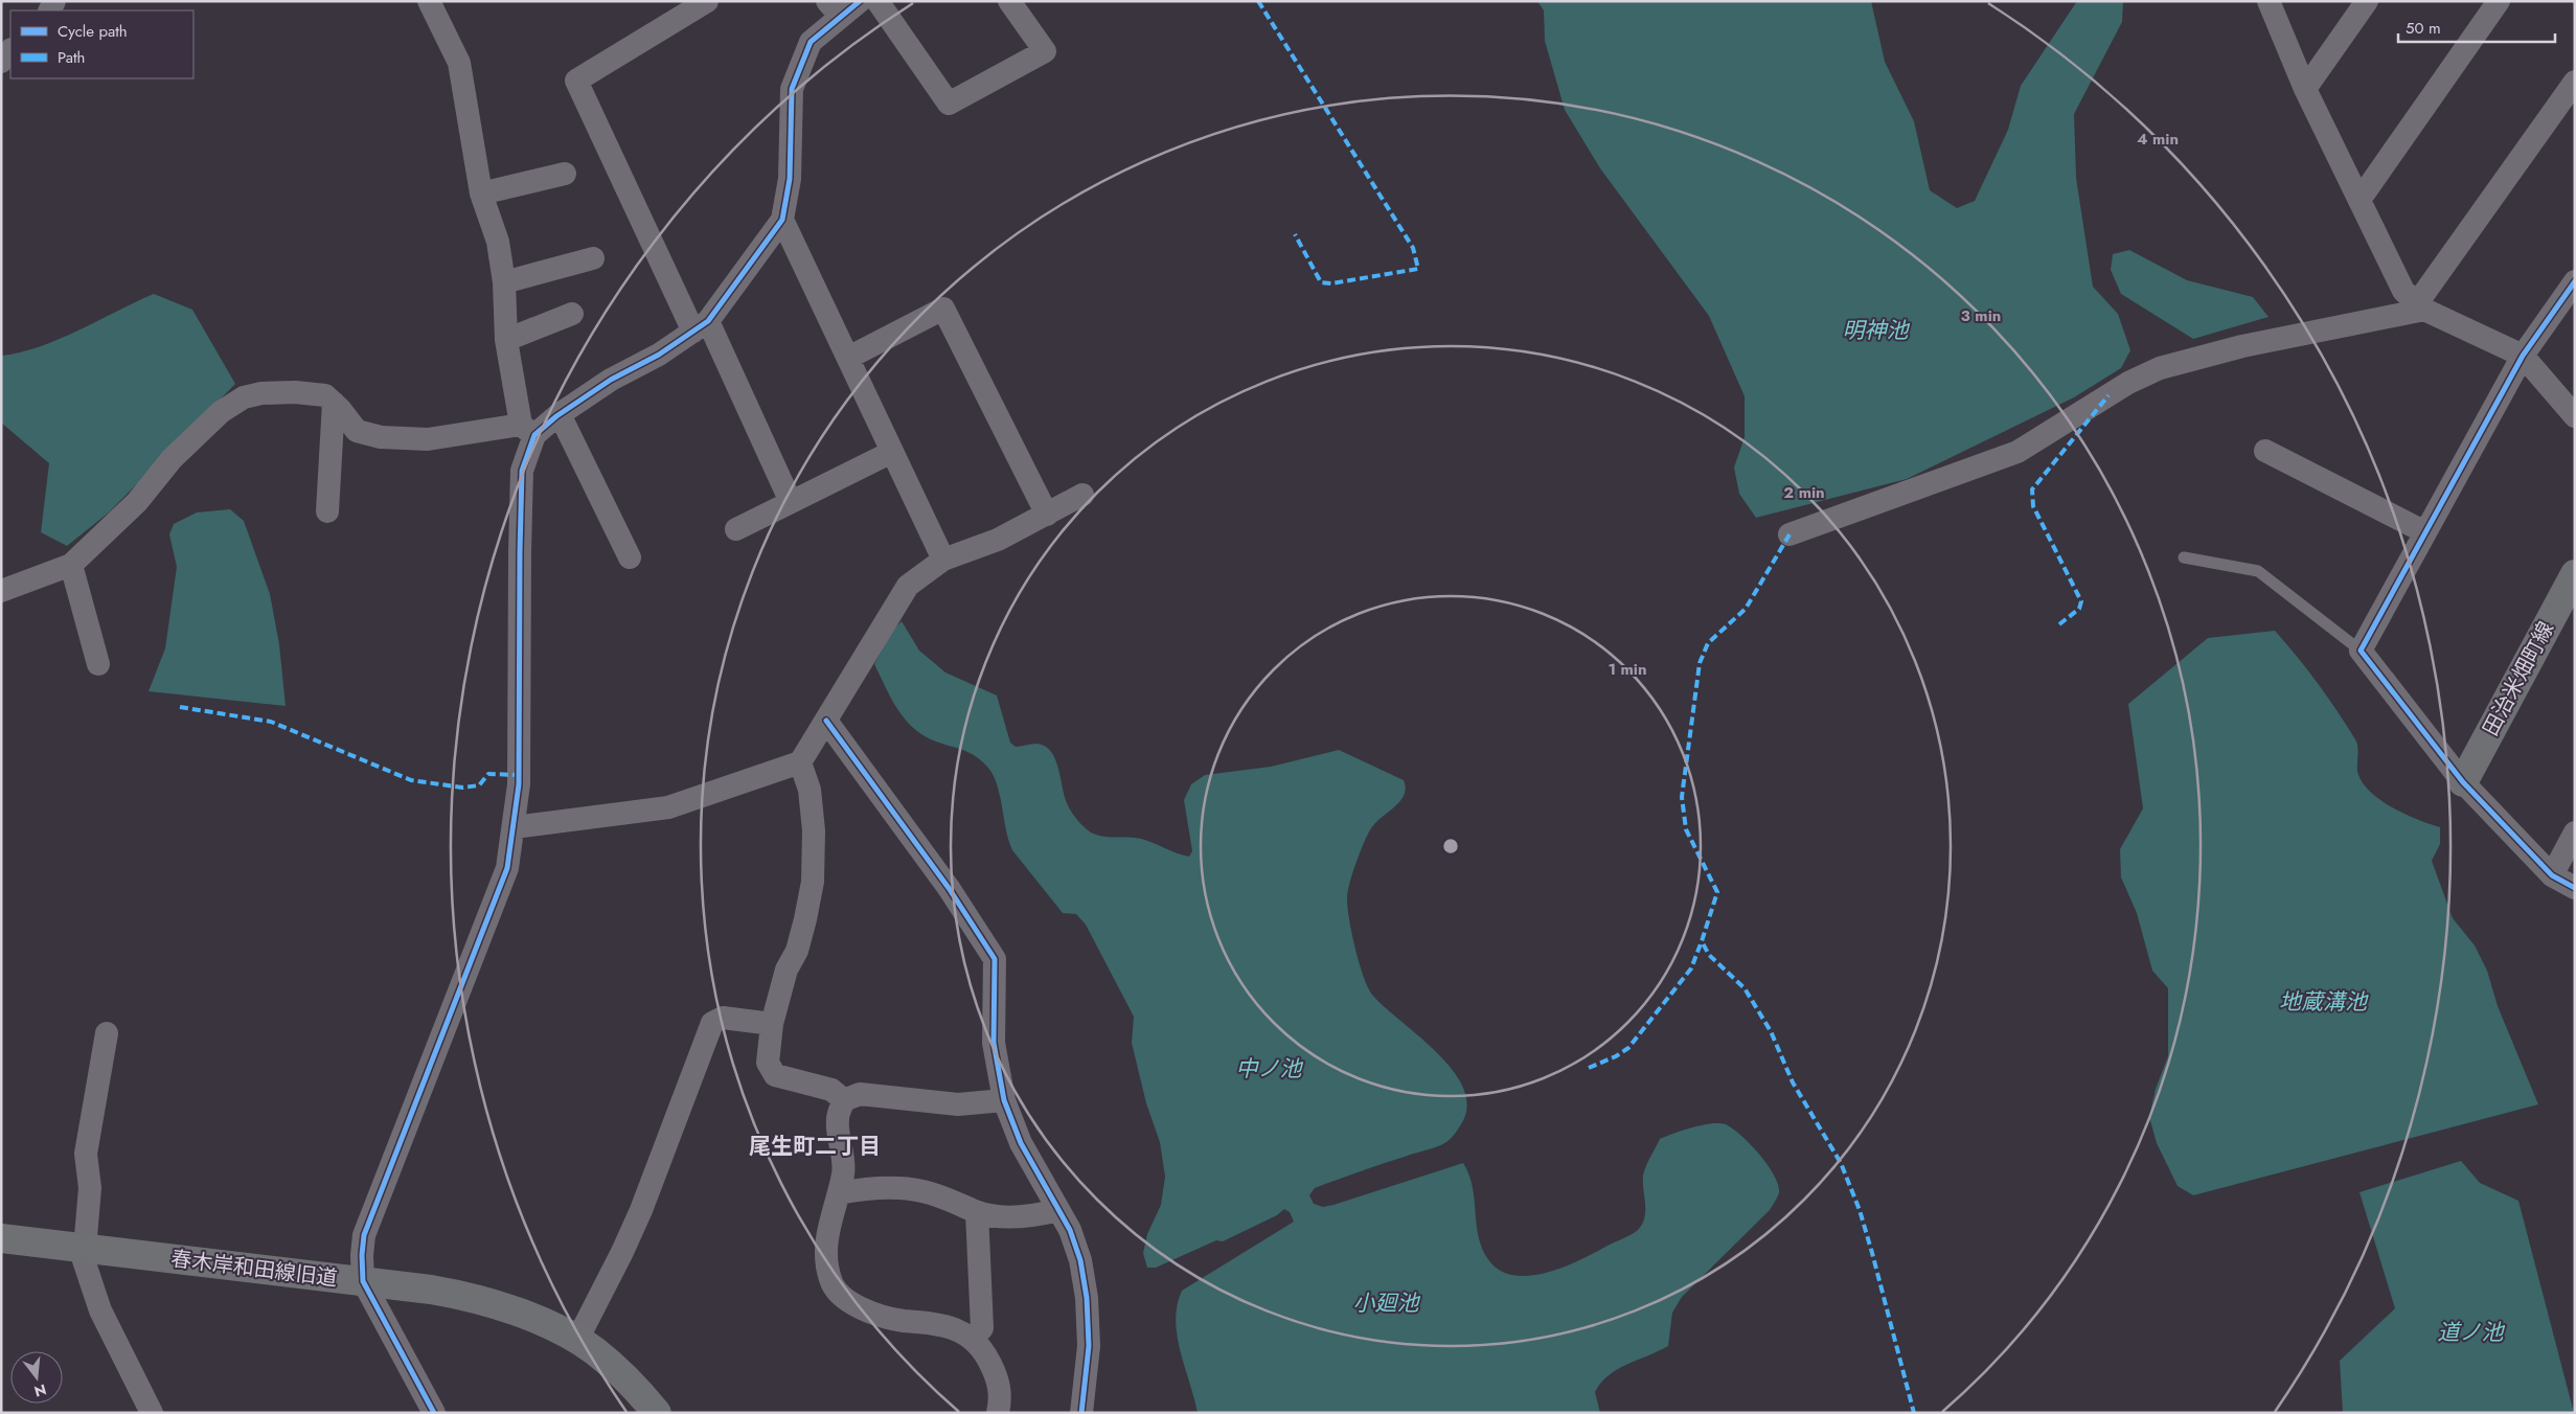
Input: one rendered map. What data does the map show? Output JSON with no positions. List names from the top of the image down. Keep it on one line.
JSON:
{"streets":{"street":["田治米畑町線","春木岸和田線旧道"]},"districts":["尾生町二丁目"],"water":["明神池","地蔵溝池","中ノ池","小廻池","道ノ池"],"legend":["Cycle path","Path"],"scale_bar":"50 m","north":"bottom","rings":["4 min","3 min","2 min","1 min"]}
